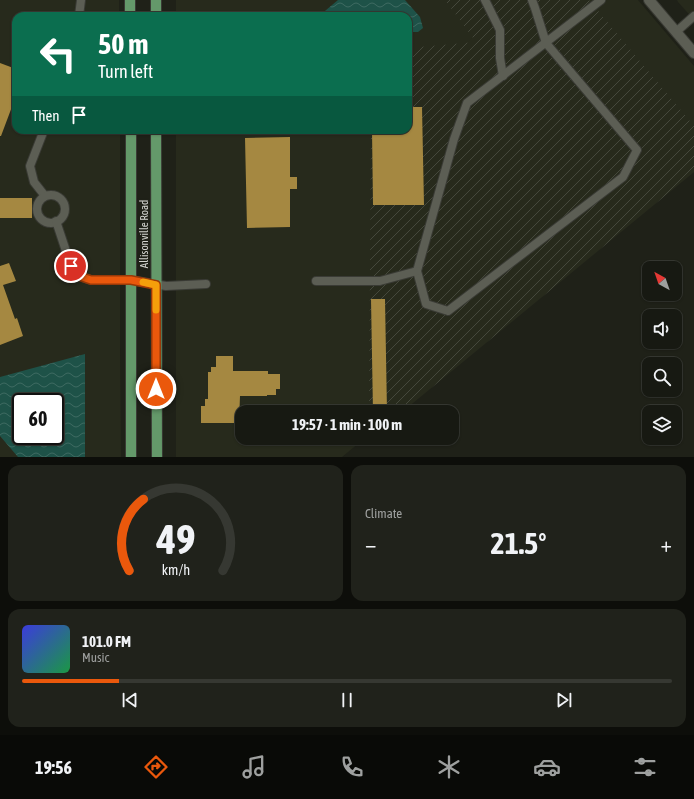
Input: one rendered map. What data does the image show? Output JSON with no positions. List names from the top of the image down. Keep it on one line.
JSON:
{"streets":{"main road":["Allisonville Road"]},"north":"top left","page":{"turn":["50 m","Turn left"],"then":"Then","limit":"60","trip":"19:57 · 1 min · 100 m","tile":"Climate","heat":["−","21.5°","+"],"song":["101.0 FM","Music"],"tabs":"19:56","gauge":["49","km/h"]}}
